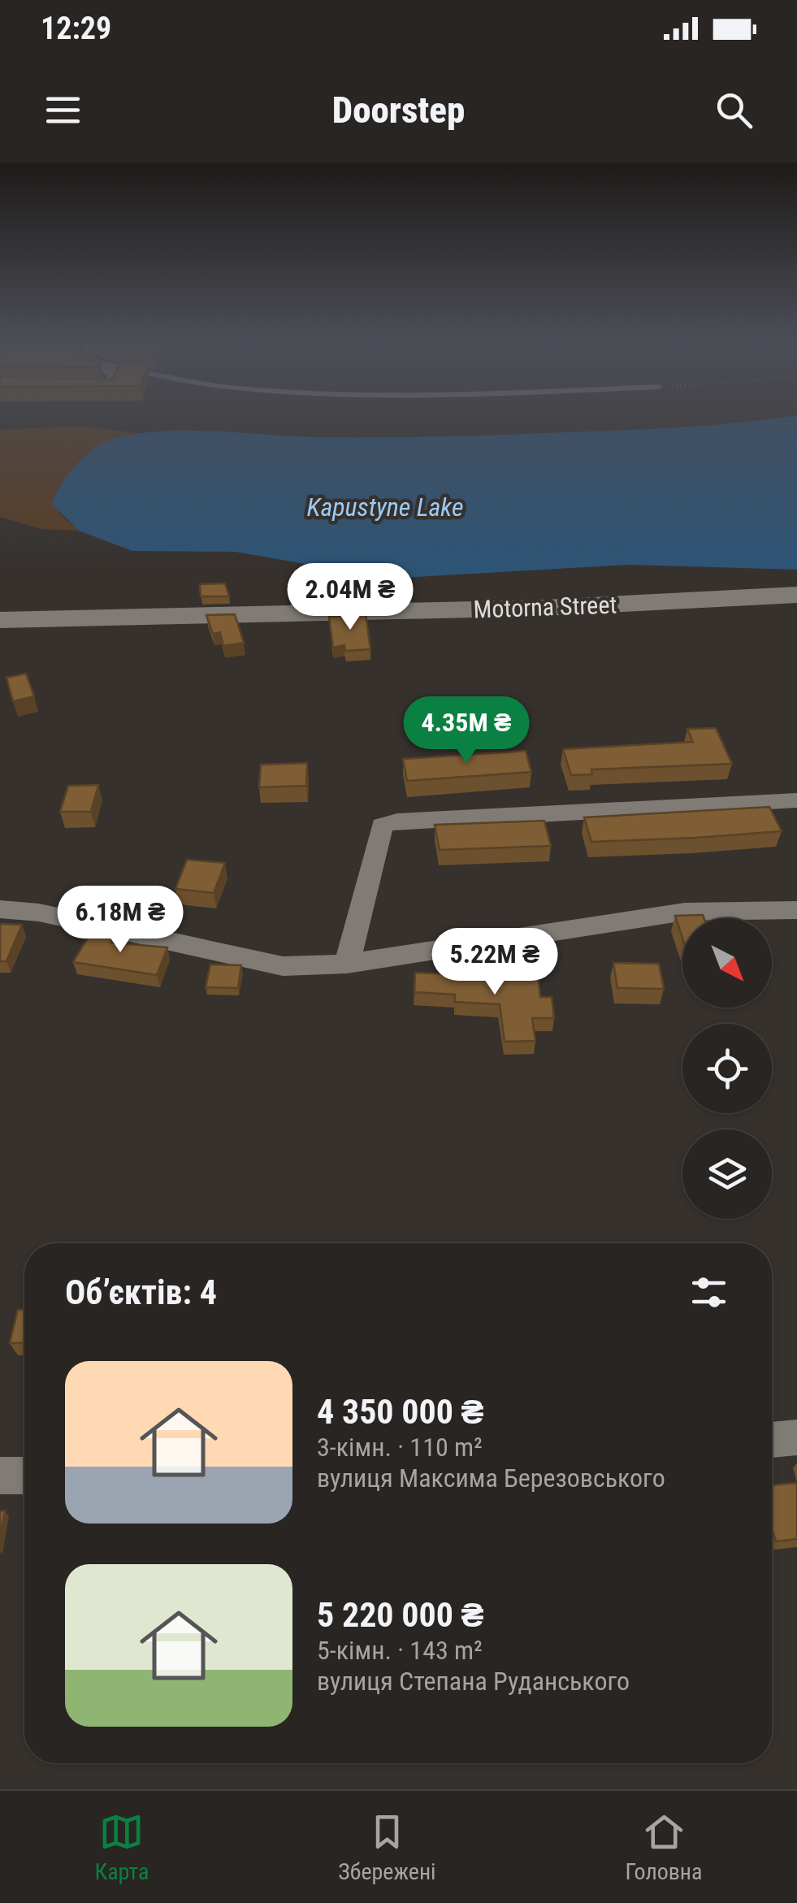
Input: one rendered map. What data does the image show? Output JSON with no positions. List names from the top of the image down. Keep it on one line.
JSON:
{"streets":{"street":["Motorna Street"]},"water":["Kapustyne Lake"],"north":"bottom right","page":{"status":"12:29","header":"Doorstep","price":["2.04M ₴","4.35M ₴","6.18M ₴","5.22M ₴"],"heading":"Об’єктів: 4","list":[{"name":"4 350 000 ₴","note":"3-кімн. · 110 m² · вулиця Максима Березовського"},{"name":"5 220 000 ₴","note":"5-кімн. · 143 m² · вулиця Степана Руданського"}],"tabs":["Карта","Збережені","Головна"]}}
